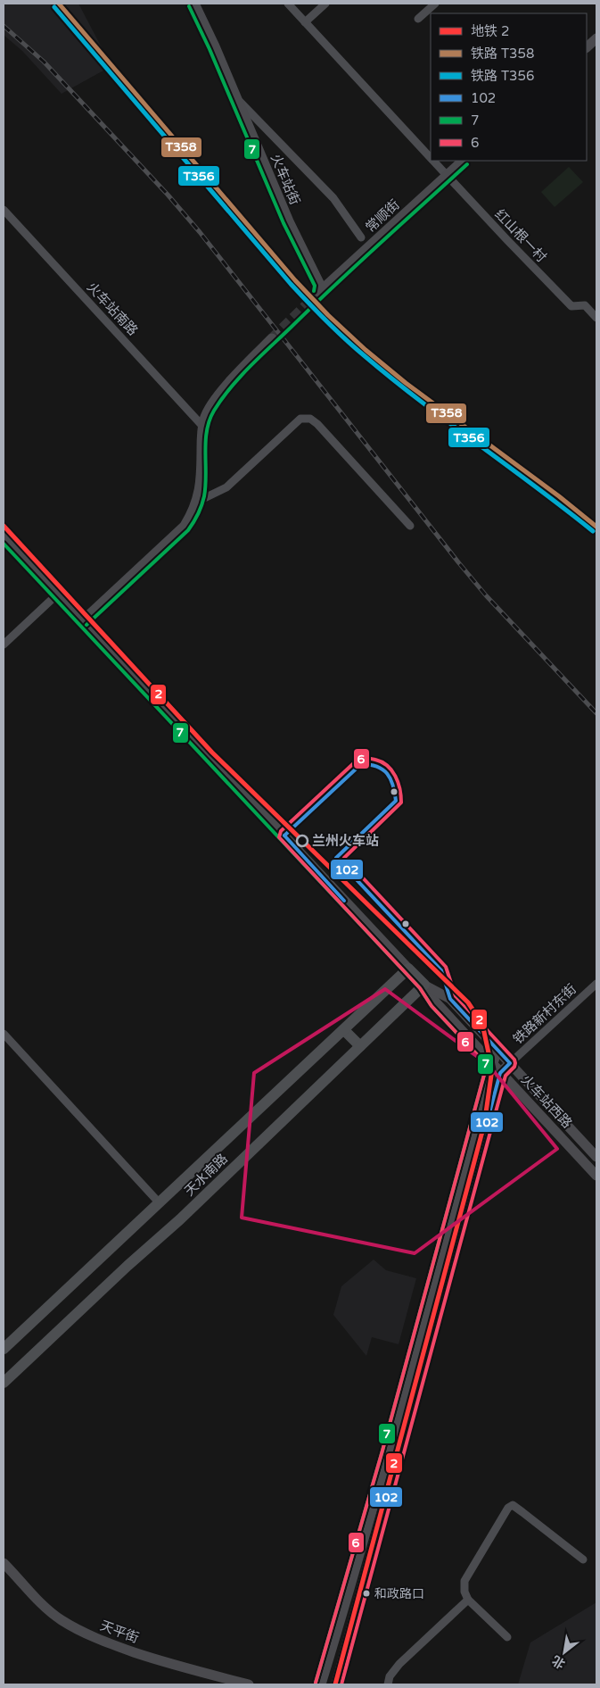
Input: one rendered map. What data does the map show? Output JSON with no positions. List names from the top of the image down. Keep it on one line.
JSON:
{"streets":{"main road":["火车站街","常顺街","火车站西路","天水南路","天平街"],"street":["红山根一村","火车站南路","铁路新村东街"]},"crossings":[["火车站街","常顺街"],["常顺街","红山根一村"],["铁路新村东街","火车站西路"],["火车站西路","天水南路"]],"places":["兰州火车站","和政路口"],"lines":["rail line T358","transit line 7","rail line T356","metro line 2","transit line 6","transit line 102"],"legend":["地铁 2","铁路 T358","铁路 T356","102","7","6"],"north":"bottom left"}
